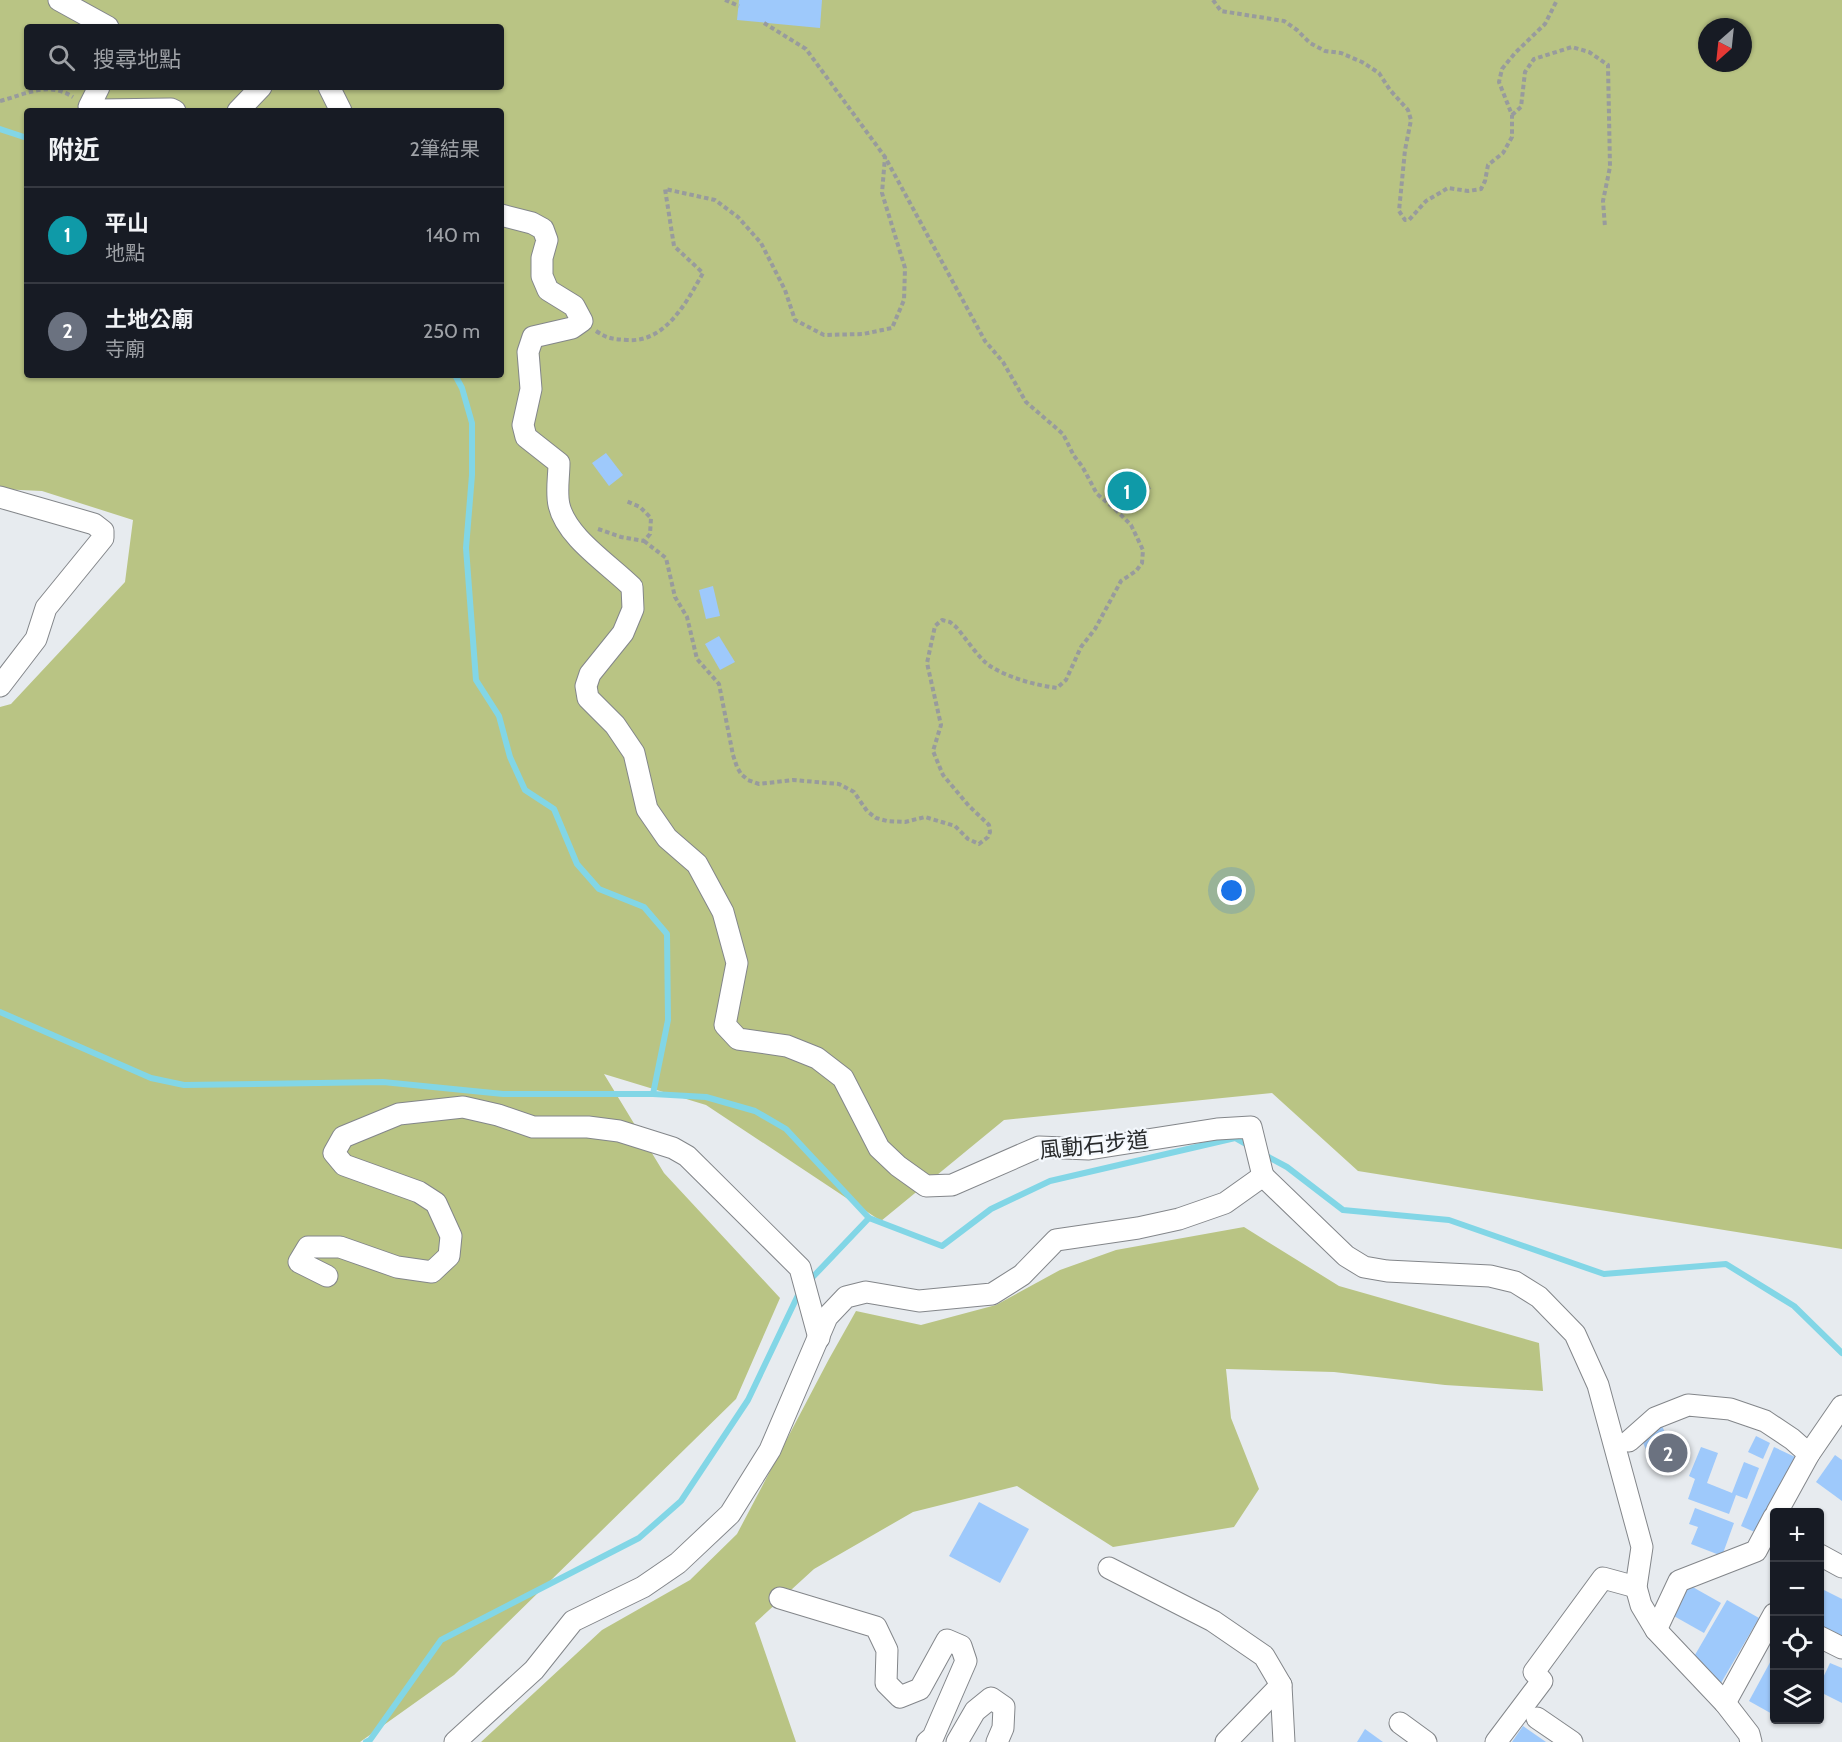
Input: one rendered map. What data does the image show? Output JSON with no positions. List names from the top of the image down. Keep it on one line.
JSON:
{"streets":{"street":["風動石步道"]},"north":"bottom left","page":{"search":"搜尋地點","heading":["附近","2筆結果"],"list":[{"mark":"1","name":"平山","note":"地點","value":"140 m"},{"mark":"2","name":"土地公廟","note":"寺廟","value":"250 m"}],"pins":["1","2"],"map_buttons":["+","−"]}}
